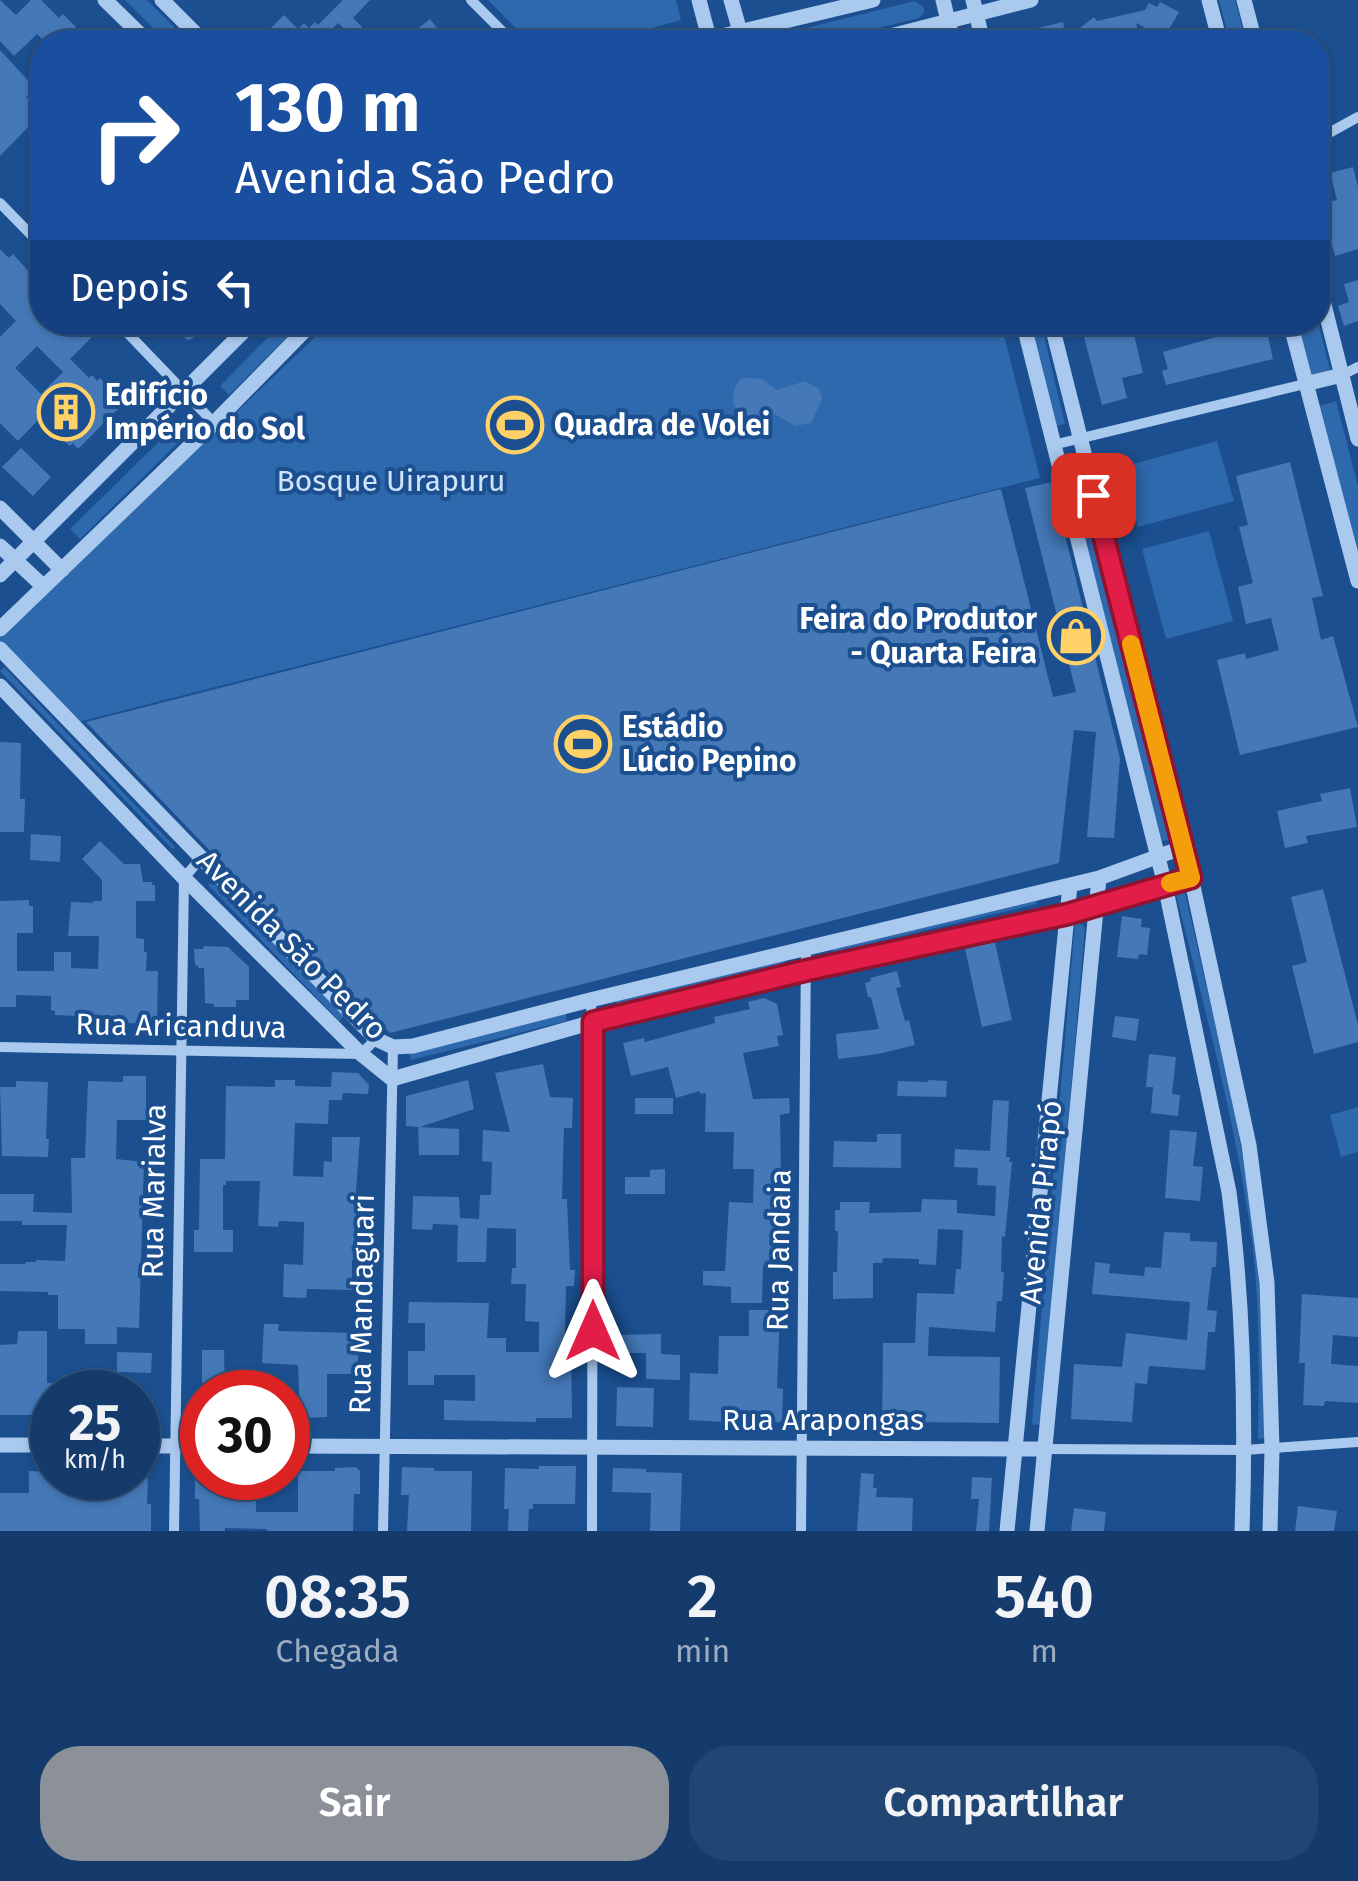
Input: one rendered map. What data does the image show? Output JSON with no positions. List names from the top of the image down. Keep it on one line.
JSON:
{"streets":{"street":["Avenida São Pedro","Rua Aricanduva","Rua Marialva","Avenida Pirapó","Rua Jandaia","Rua Mandaguari","Rua Arapongas"]},"crossings":[["Avenida São Pedro","Rua Aricanduva"],["Avenida São Pedro","Rua Marialva"],["Avenida São Pedro","Avenida Pirapó"],["Avenida São Pedro","Rua Jandaia"],["Avenida São Pedro","Rua Mandaguari"],["Rua Aricanduva","Rua Marialva"],["Avenida Pirapó","Rua Arapongas"],["Rua Jandaia","Rua Arapongas"],["Rua Mandaguari","Rua Arapongas"]],"parks":["Bosque Uirapuru"],"places":{"building":["Edifício Império do Sol"],"sports":["Quadra de Volei","Estádio Lúcio Pepino"],"shop":["Feira do Produtor - Quarta Feira"]},"page":{"turn":["130 m","Avenida São Pedro"],"then":"Depois","speed":"25 km/h","limit":"30","eta":["08:35","Chegada","2","min","540","m"],"buttons":["Sair","Compartilhar"]}}
